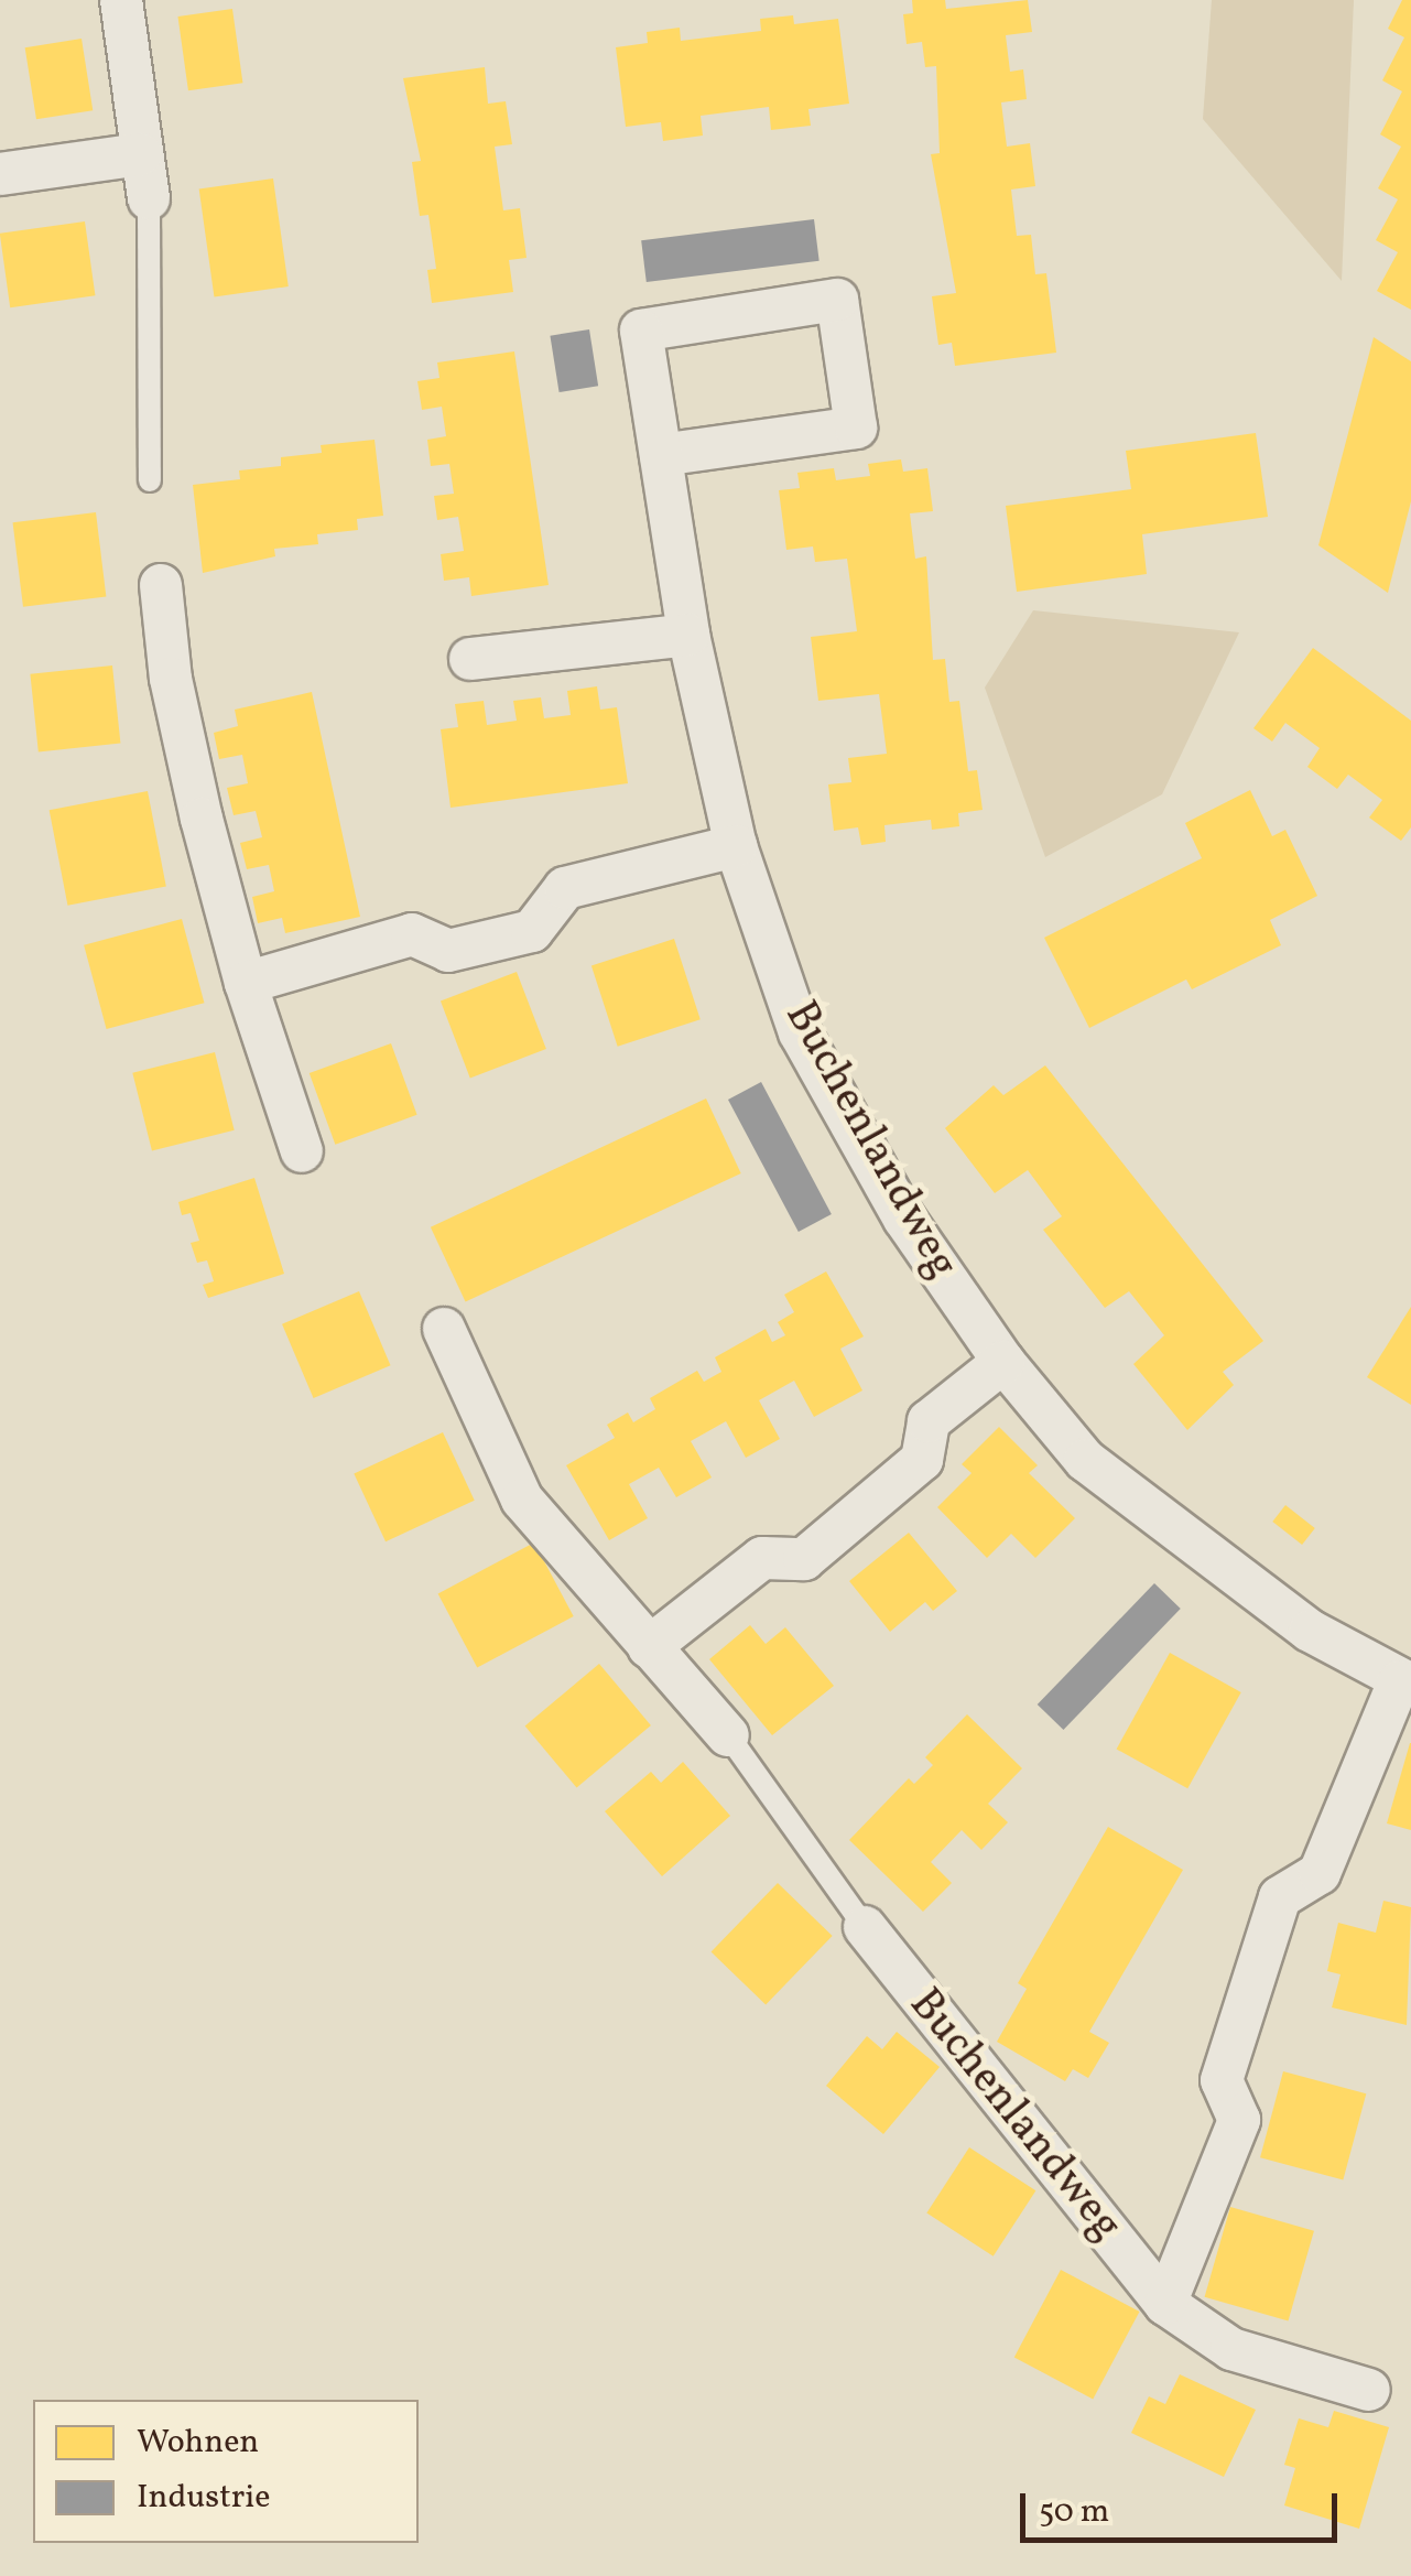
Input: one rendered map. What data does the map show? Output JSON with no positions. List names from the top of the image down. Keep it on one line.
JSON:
{"streets":{"street":["Buchenlandweg"]},"legend":["Wohnen","Industrie"],"scale_bar":"50 m"}
